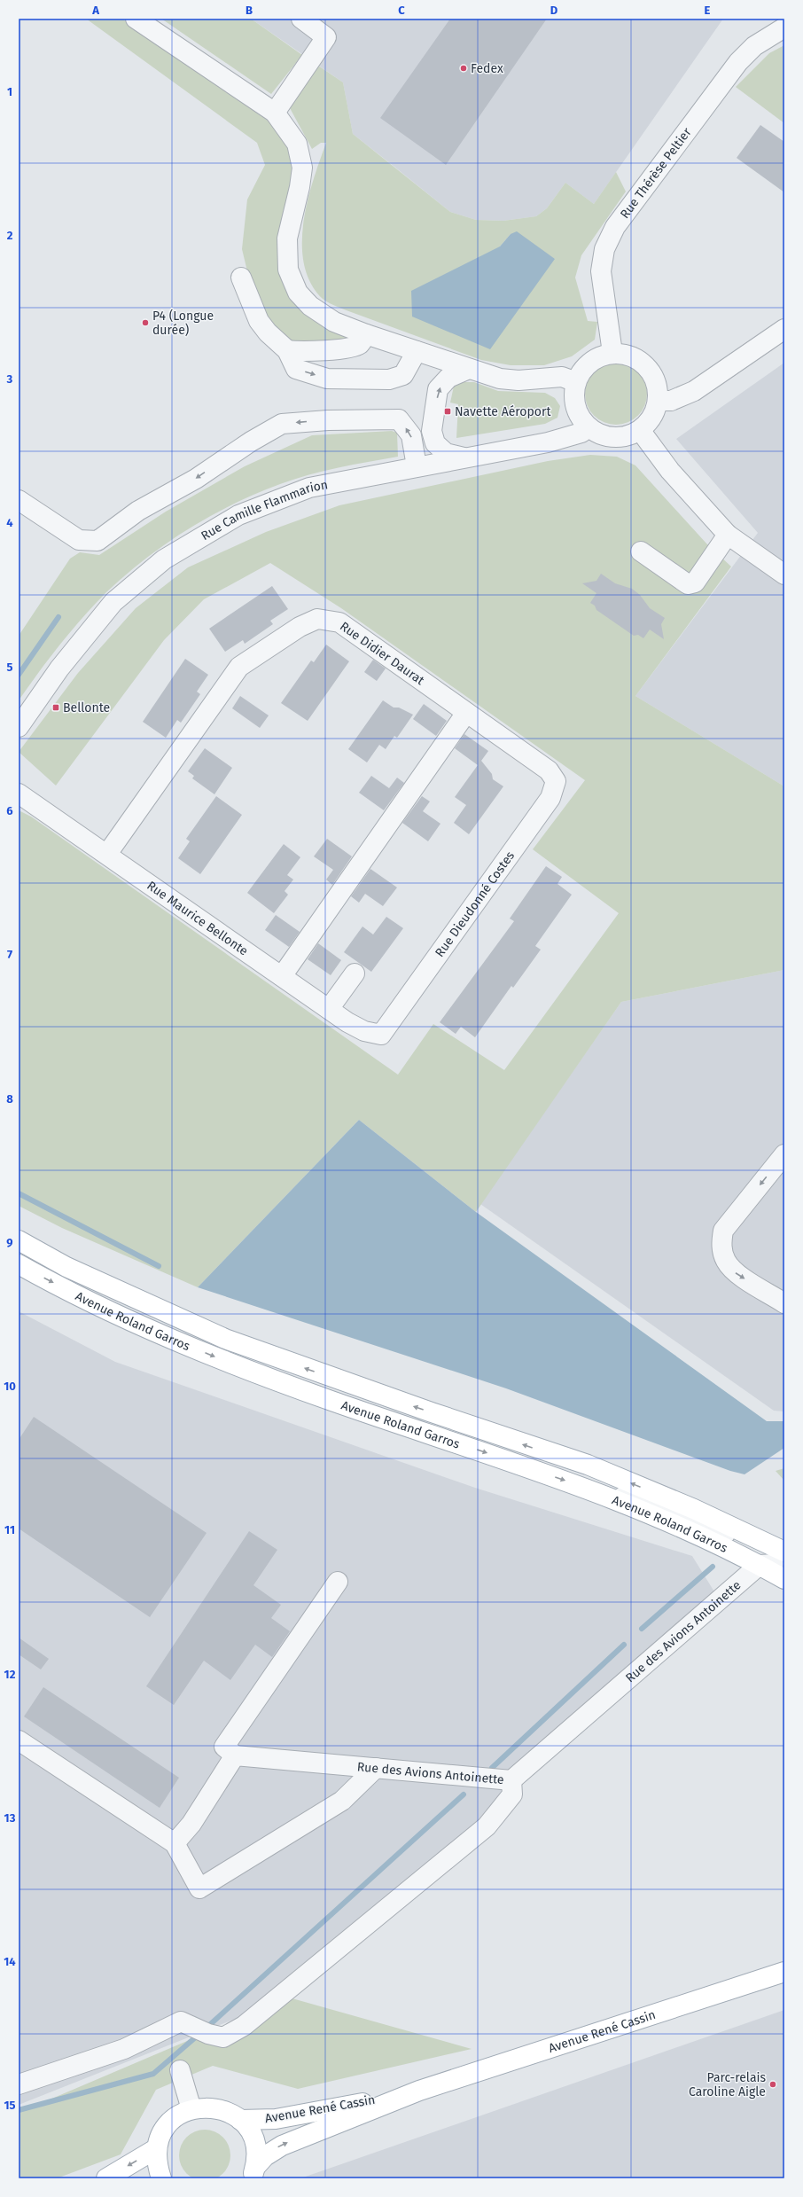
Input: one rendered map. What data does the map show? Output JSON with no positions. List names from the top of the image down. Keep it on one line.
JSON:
{"streets":{"main road":["Avenue Roland Garros","Avenue René Cassin"],"street":["Rue Thérèse Peltier","Rue Camille Flammarion","Rue Didier Daurat","Rue Dieudonné Costes","Rue Maurice Bellonte","Rue des Avions Antoinette"]},"crossings":[["Rue Thérèse Peltier","Rue Camille Flammarion"],["Rue Didier Daurat","Rue Dieudonné Costes"],["Rue Didier Daurat","Rue Maurice Bellonte"],["Rue Dieudonné Costes","Rue Maurice Bellonte"],["Avenue Roland Garros","Rue des Avions Antoinette"]],"places":{"other":["Fedex","P4 (Longue durée)","Parc-relais Caroline Aigle"],"transit":["Navette Aéroport","Bellonte"]},"grid":{"columns":["A","B","C","D","E"],"rows":["1","2","3","4","5","6","7","8","9","10","11","12","13","14","15"]}}
